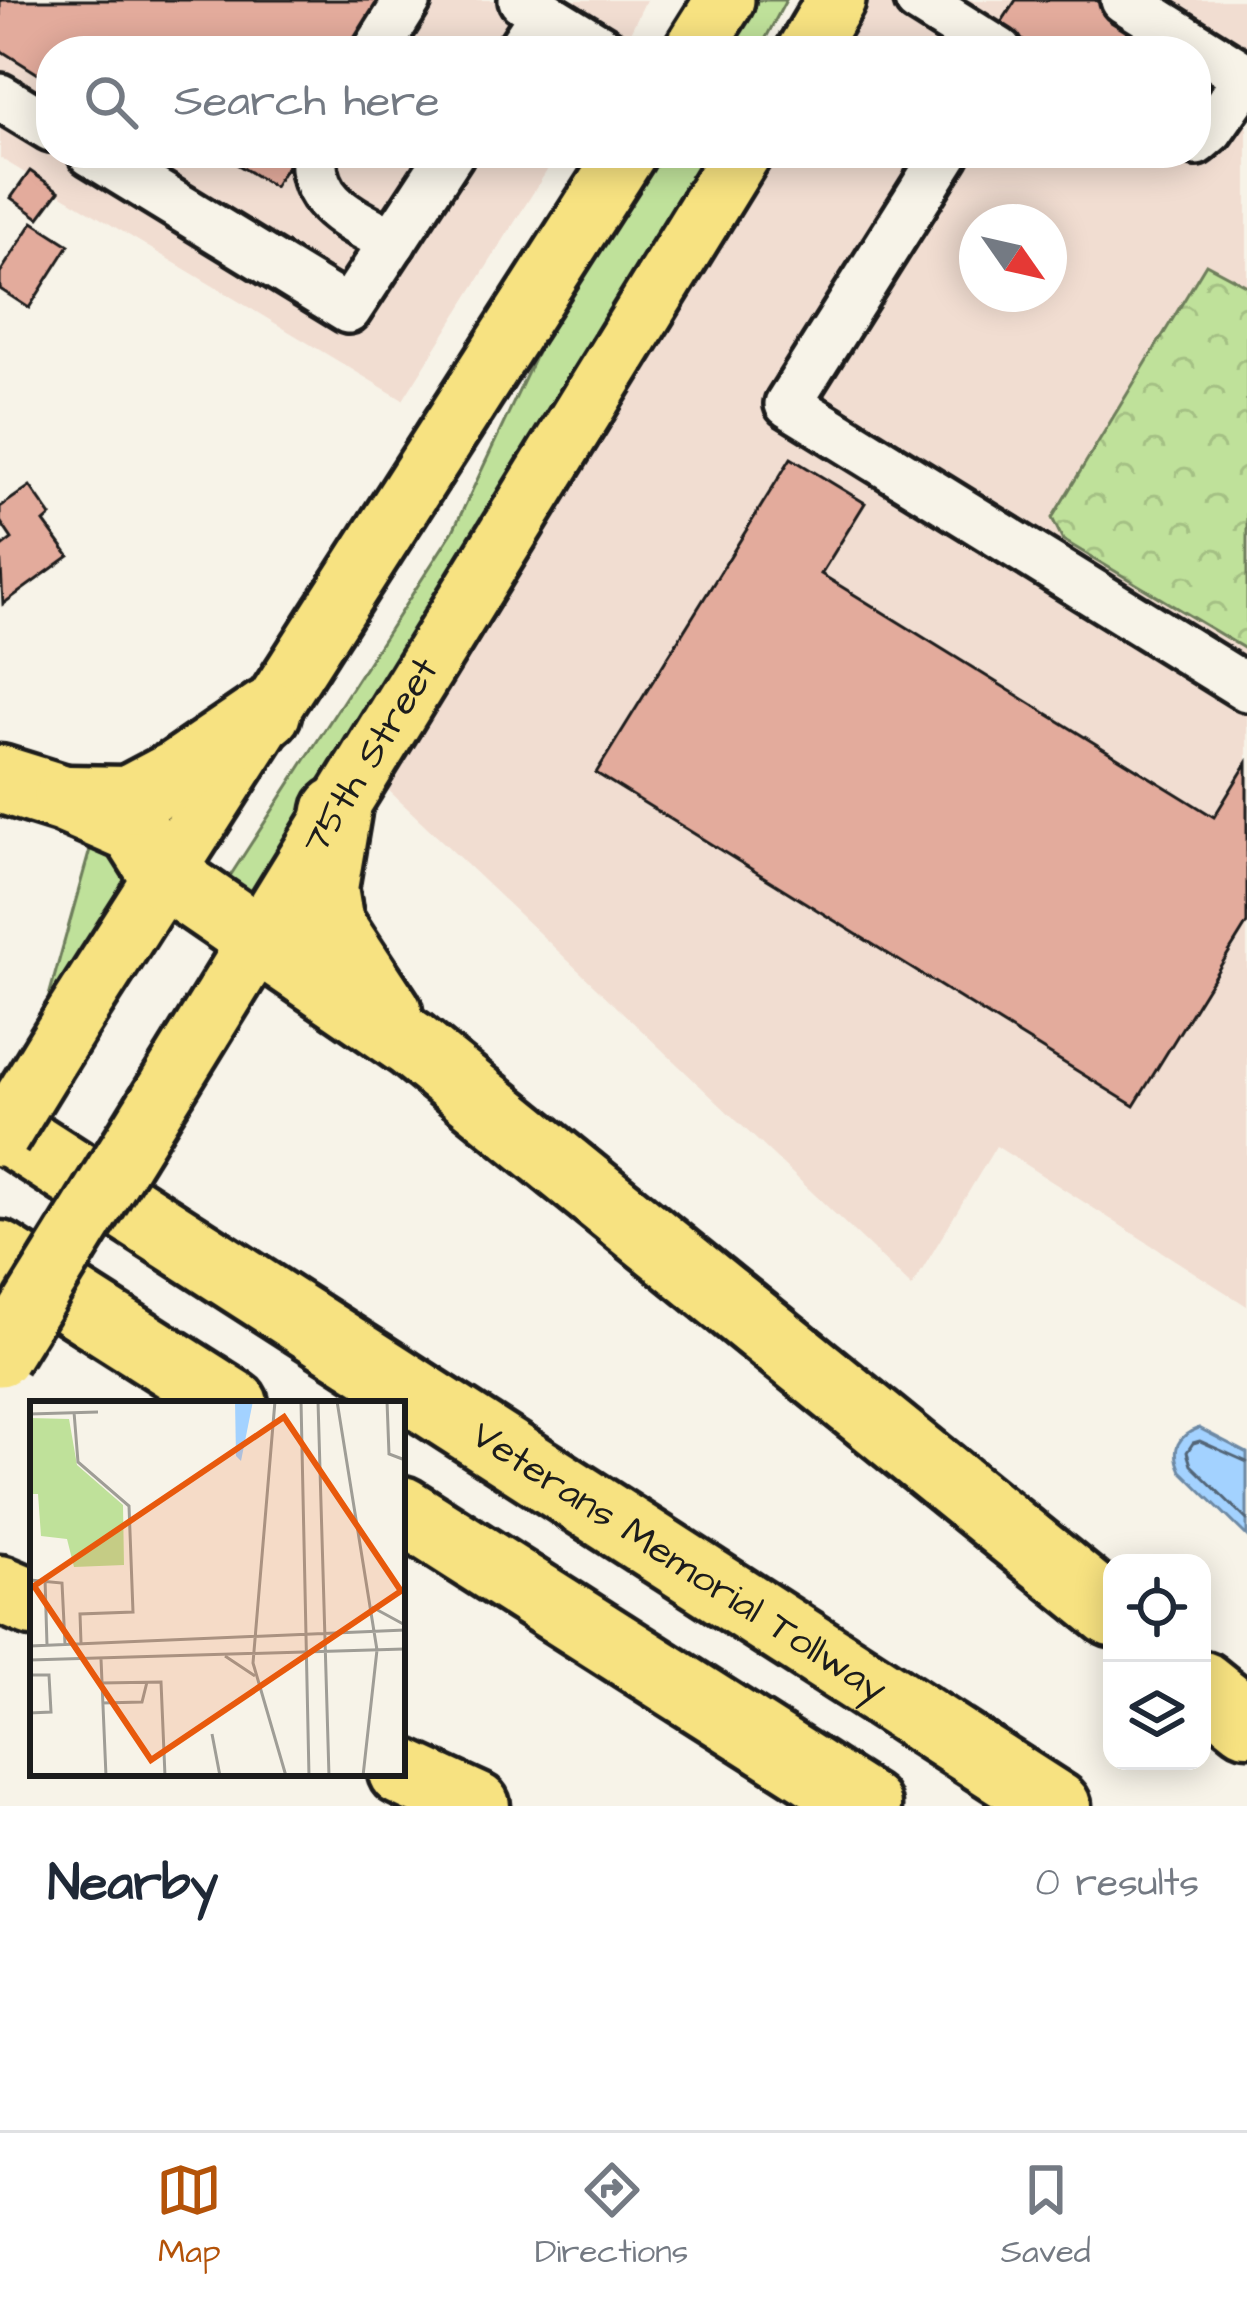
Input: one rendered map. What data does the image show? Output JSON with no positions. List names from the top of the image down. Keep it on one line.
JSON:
{"streets":{"highway":["Veterans Memorial Tollway"],"main road":["75th Street"]},"north":"bottom right","page":{"search":"Search here","heading":["Nearby","0 results"],"nav":["Map","Directions","Saved"]}}
